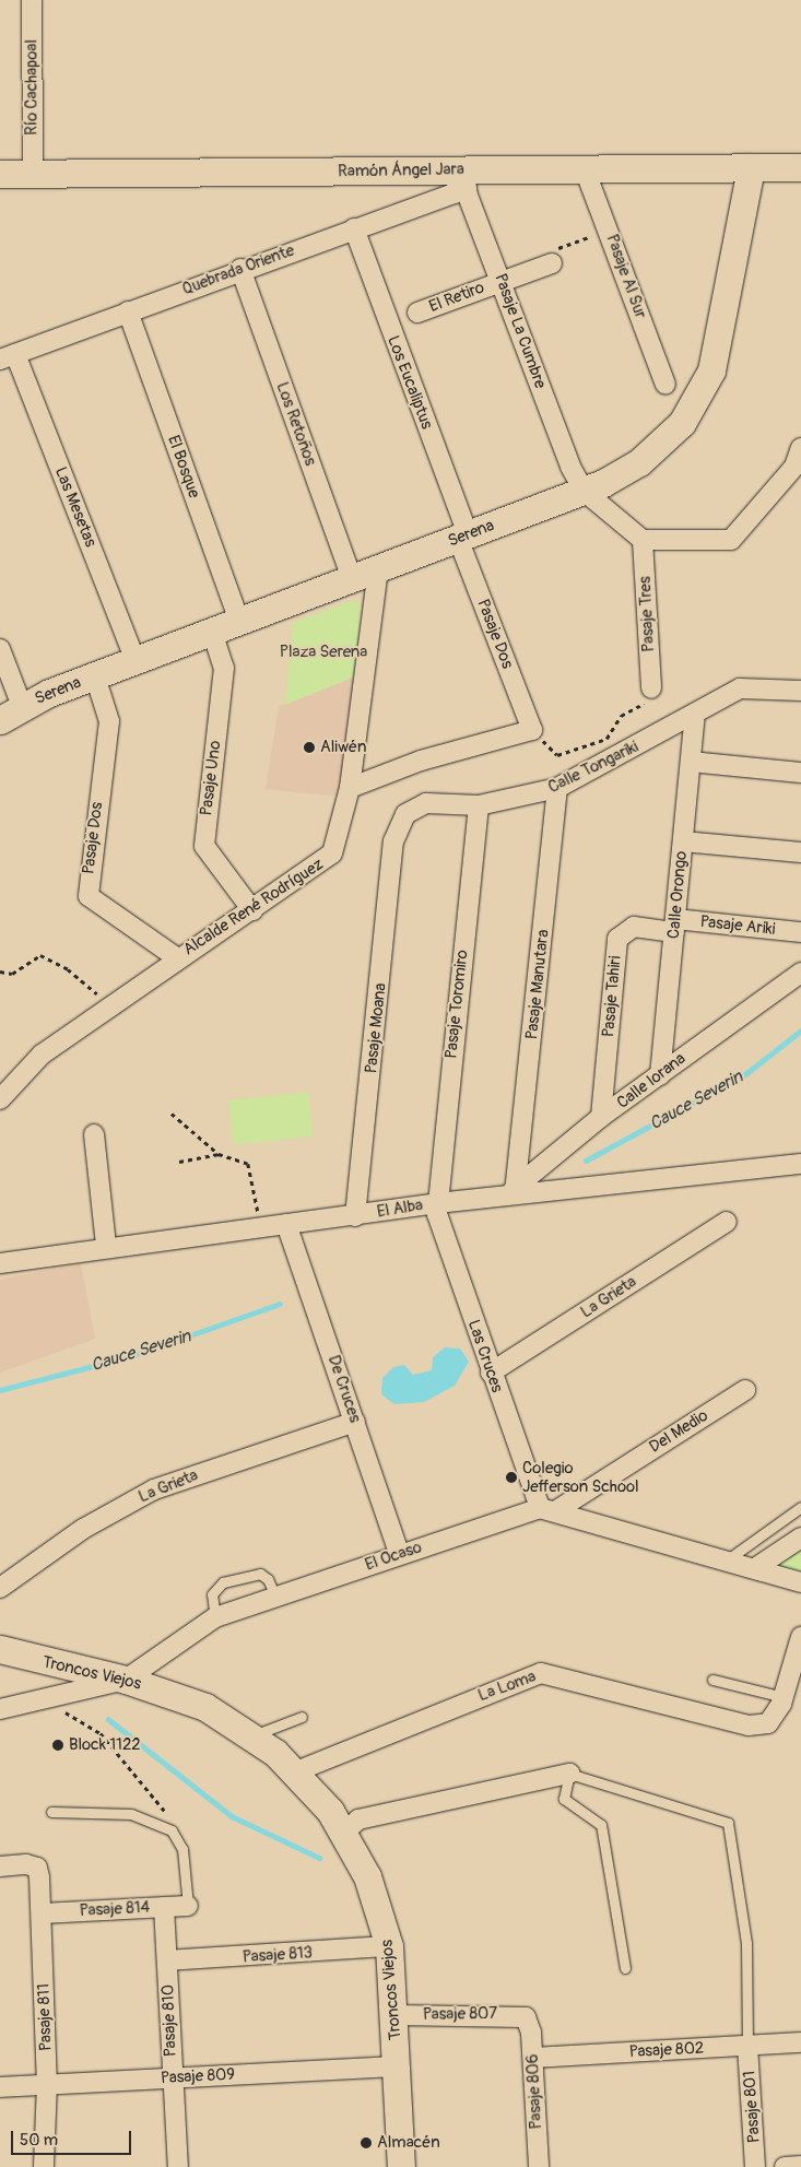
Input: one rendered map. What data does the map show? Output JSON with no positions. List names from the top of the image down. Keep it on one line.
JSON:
{"streets":{"street":["Río Cachapoal","Ramón Ángel Jara","Quebrada Oriente","Pasaje Al Sur","El Retiro","Pasaje La Cumbre","Los Eucaliptus","Los Retoños","El Bosque","Las Mesetas","Serena","Pasaje Tres","Pasaje Dos","Calle Tongariki","Pasaje Uno","Calle Orongo","Alcalde René Rodríguez","Pasaje Ariki","Pasaje Manutara","Pasaje Tahiri","Pasaje Toromiro","Pasaje Moana","Calle Iorana","El Alba","La Grieta","Las Cruces","De Cruces","Del Medio","El Ocaso","Troncos Viejos","La Loma","Pasaje 814","Pasaje 813","Pasaje 807","Pasaje 811","Pasaje 810","Pasaje 802","Pasaje 809","Pasaje 806","Pasaje 801"]},"crossings":[["Río Cachapoal","Ramón Ángel Jara"],["Ramón Ángel Jara","Quebrada Oriente"],["Ramón Ángel Jara","Pasaje Al Sur"],["Ramón Ángel Jara","Pasaje La Cumbre"],["Ramón Ángel Jara","Serena"],["Quebrada Oriente","Pasaje La Cumbre"],["Quebrada Oriente","Los Eucaliptus"],["Quebrada Oriente","Los Retoños"],["Quebrada Oriente","El Bosque"],["Quebrada Oriente","Las Mesetas"],["El Retiro","Pasaje La Cumbre"],["Pasaje La Cumbre","Serena"],["Los Eucaliptus","Serena"],["Los Eucaliptus","Pasaje Dos"],["Los Retoños","Serena"],["El Bosque","Serena"],["Las Mesetas","Serena"],["Serena","Pasaje Dos"],["Serena","Pasaje Uno"],["Serena","Alcalde René Rodríguez"],["Pasaje Dos","Alcalde René Rodríguez"],["Calle Tongariki","Calle Orongo"],["Calle Tongariki","Pasaje Manutara"],["Calle Tongariki","Pasaje Toromiro"],["Calle Tongariki","Pasaje Moana"],["Pasaje Uno","Alcalde René Rodríguez"],["Calle Orongo","Pasaje Ariki"],["Calle Orongo","Pasaje Tahiri"],["Calle Orongo","Calle Iorana"],["Pasaje Ariki","Pasaje Tahiri"],["Pasaje Manutara","Calle Iorana"],["Pasaje Manutara","El Alba"],["Pasaje Tahiri","Calle Iorana"],["Pasaje Toromiro","El Alba"],["Pasaje Toromiro","Las Cruces"],["Pasaje Moana","El Alba"],["Calle Iorana","El Alba"],["El Alba","Las Cruces"],["El Alba","De Cruces"],["La Grieta","Las Cruces"],["La Grieta","De Cruces"],["Las Cruces","Del Medio"],["Las Cruces","El Ocaso"],["De Cruces","El Ocaso"],["Del Medio","El Ocaso"],["El Ocaso","Troncos Viejos"],["Troncos Viejos","La Loma"],["Troncos Viejos","Pasaje 813"],["Troncos Viejos","Pasaje 807"],["Troncos Viejos","Pasaje 809"],["Pasaje 814","Pasaje 811"],["Pasaje 814","Pasaje 810"],["Pasaje 813","Pasaje 810"],["Pasaje 807","Pasaje 806"],["Pasaje 811","Pasaje 809"],["Pasaje 810","Pasaje 809"],["Pasaje 802","Pasaje 806"],["Pasaje 802","Pasaje 801"]],"water":["Cauce Severin"],"parks":["Plaza Serena"],"places":["Aliwén","Colegio Jefferson School","Block 1122","Almacén"],"scale_bar":"50 m"}
